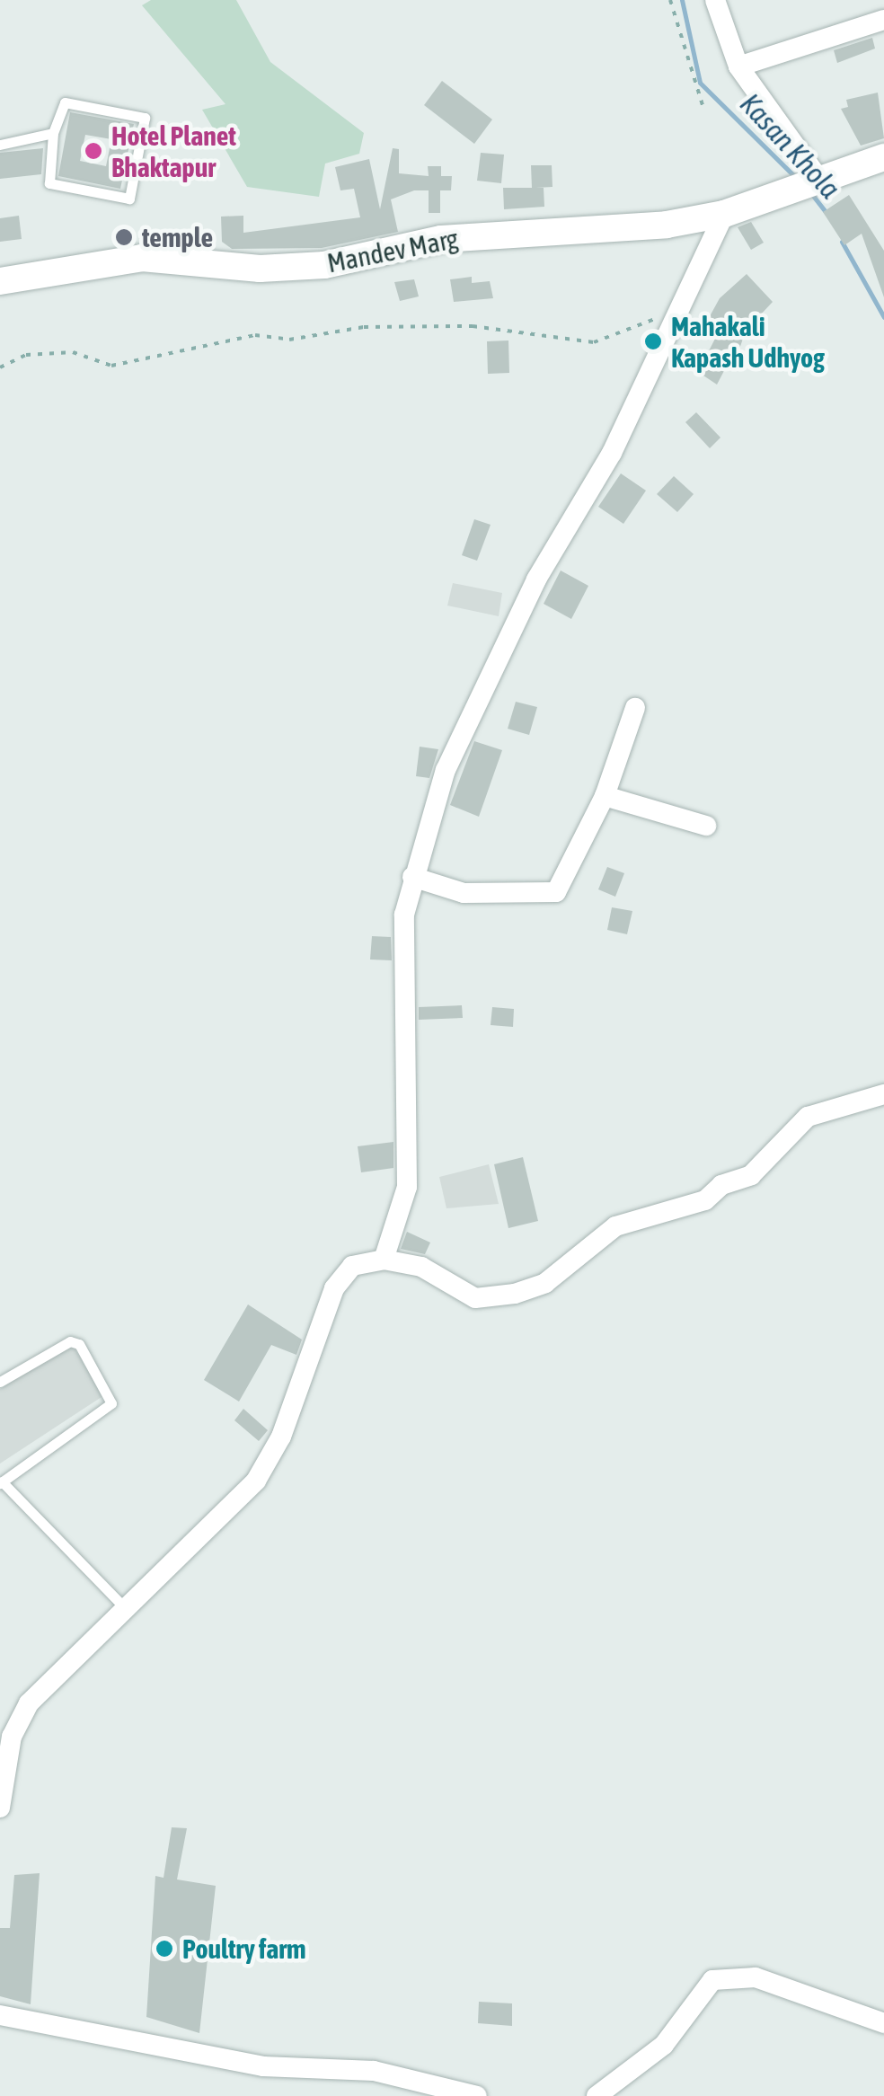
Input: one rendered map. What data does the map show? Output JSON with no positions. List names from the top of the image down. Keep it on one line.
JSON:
{"streets":{"main road":["Mandev Marg"]},"water":["Kasan Khola"],"places":["Hotel Planet Bhaktapur","temple","Mahakali Kapash Udhyog","Poultry farm"]}
